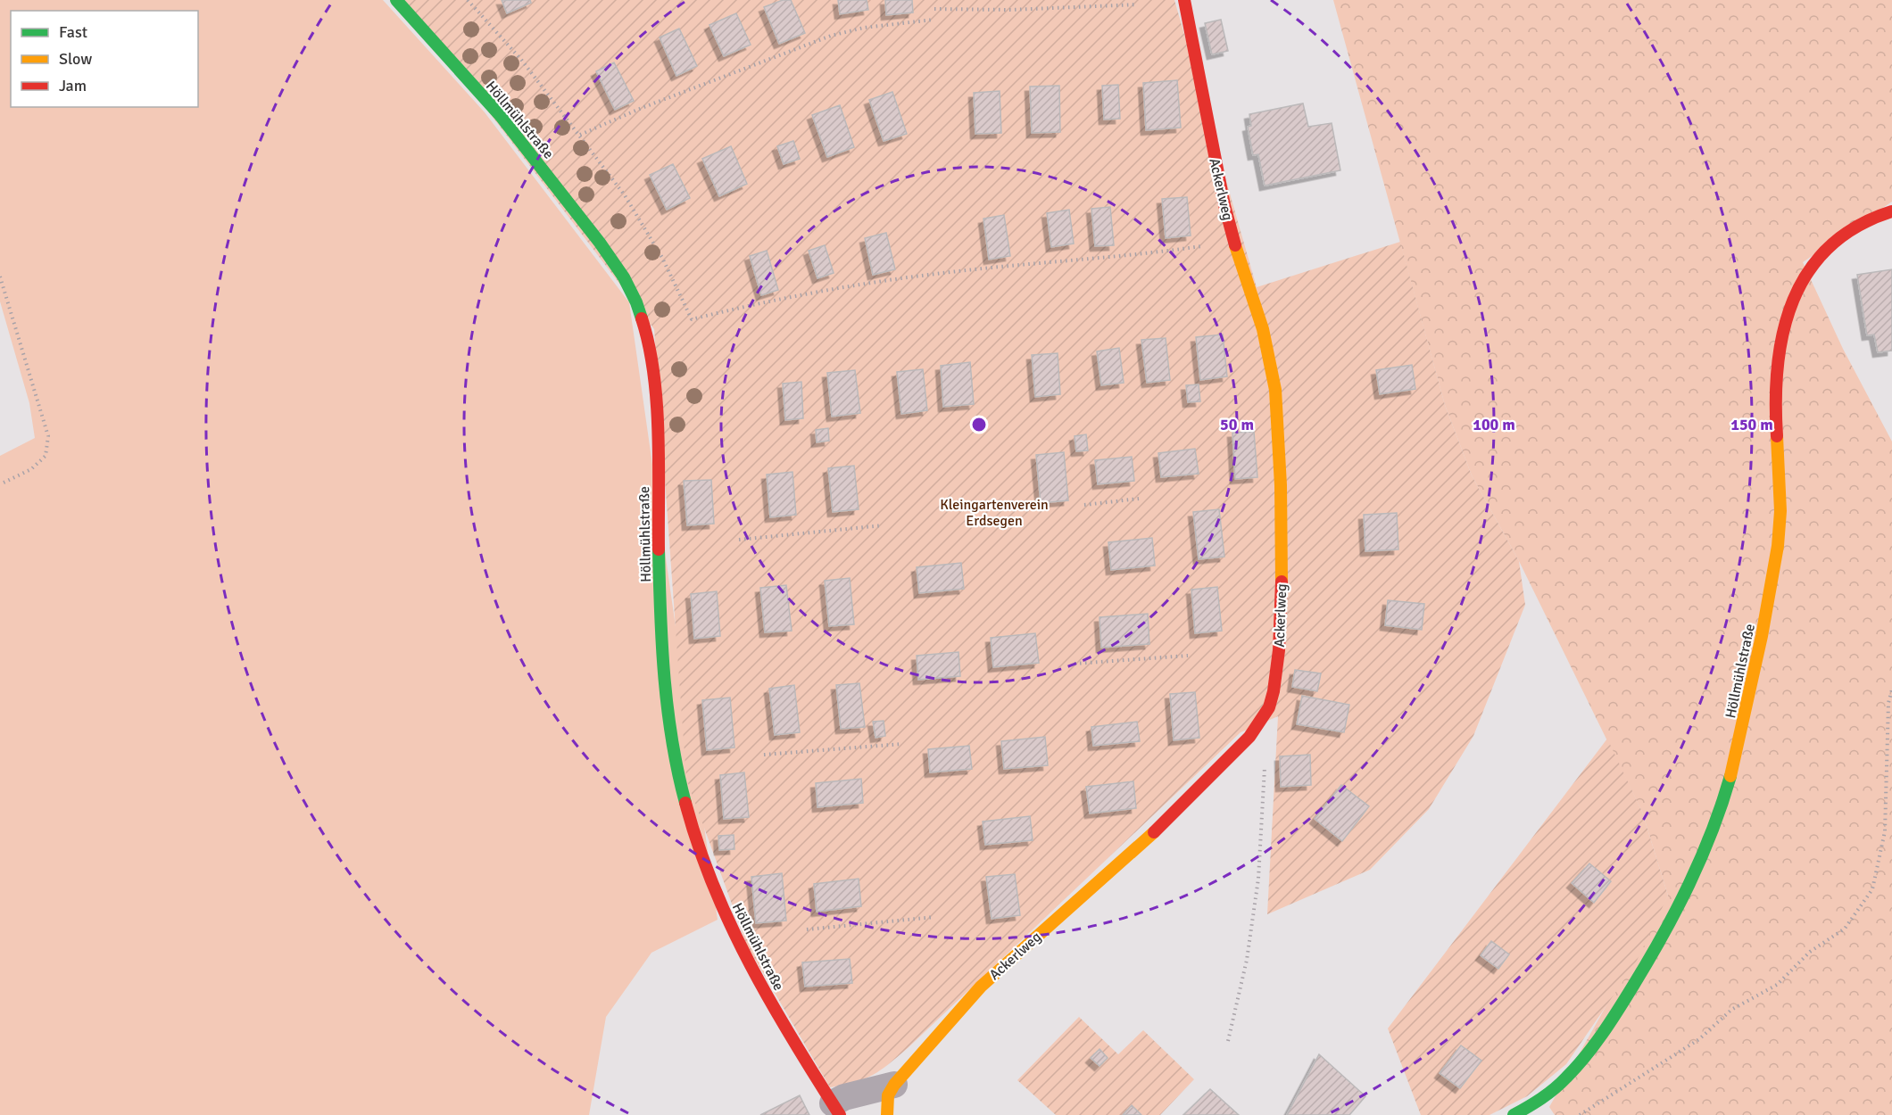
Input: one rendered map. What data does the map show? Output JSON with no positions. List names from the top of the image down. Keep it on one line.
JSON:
{"streets":{"street":["Höllmühlstraße","Ackerlweg"]},"parks":["Kleingartenverein Erdsegen"],"legend":["Fast","Slow","Jam"],"rings":["50 m","100 m","150 m"]}
